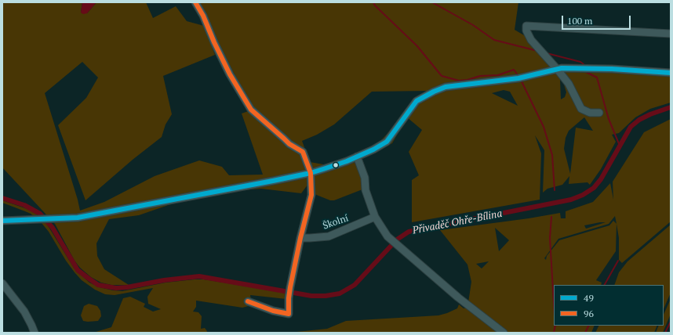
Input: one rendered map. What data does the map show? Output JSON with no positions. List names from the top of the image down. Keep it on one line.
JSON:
{"streets":{"street":["Školní"]},"water":["Přivaděč Ohře-Bílina"],"lines":["transit line 96","transit line 49"],"legend":["49","96"],"scale_bar":"100 m"}
